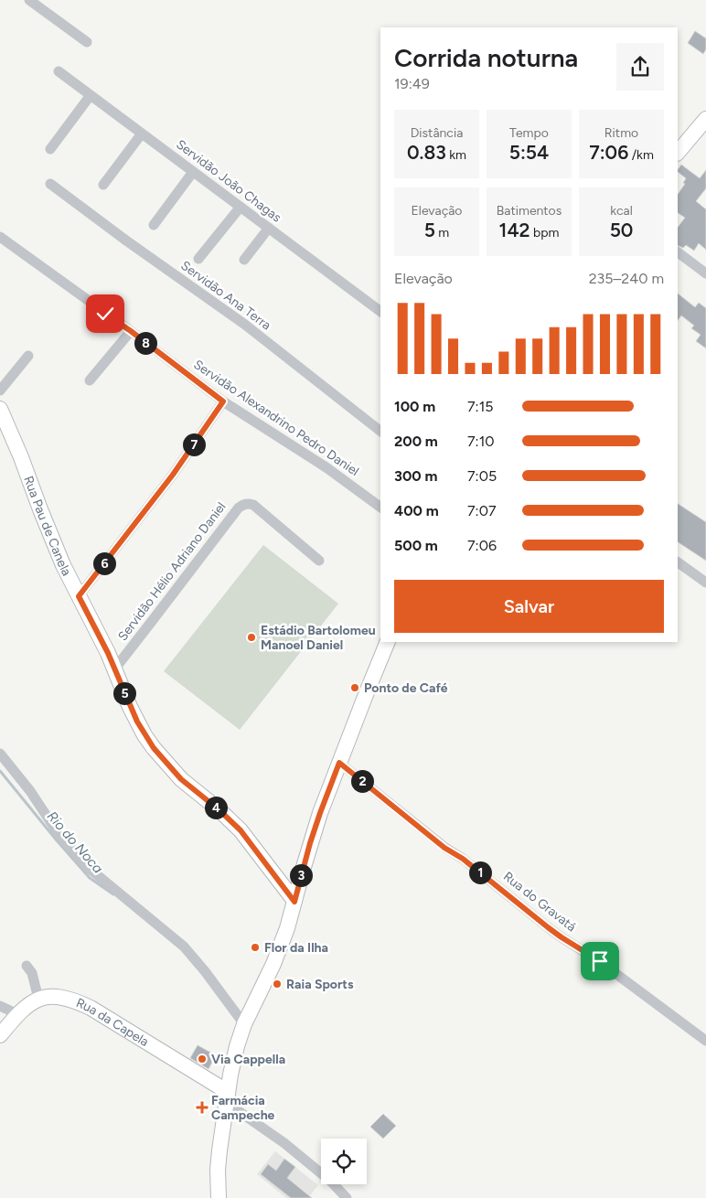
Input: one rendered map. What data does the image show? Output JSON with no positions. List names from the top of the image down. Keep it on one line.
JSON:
{"streets":{"main road":["Rua Pau de Canela","Rua da Capela"],"street":["Servidão João Chagas","Servidão Ana Terra","Servidão Alexandrino Pedro Daniel","Servidão Hélio Adriano Daniel","Rua do Gravatá"]},"crossings":[["Rua Pau de Canela","Servidão Hélio Adriano Daniel"]],"water":["Rio do Noca"],"places":{"other":["Estádio Bartolomeu Manoel Daniel","Ponto de Café","Flor da Ilha","Raia Sports","Via Cappella"],"health":["Farmácia Campeche"]},"page":{"heading":["Corrida noturna","19:49"],"stats":[["Distância","0.83 km"],["Tempo","5:54"],["Ritmo","7:06 /km"],["Elevação","5 m"],["Batimentos","142 bpm"],["kcal","50"]],"chart":["Elevação","235–240 m"],"pins":["8","7","6","5","2","4","1","3"],"list":[{"name":"100 m","note":"7:15"},{"name":"200 m","note":"7:10"},{"name":"300 m","note":"7:05"},{"name":"400 m","note":"7:07"},{"name":"500 m","note":"7:06"}],"buttons":"Salvar"}}
